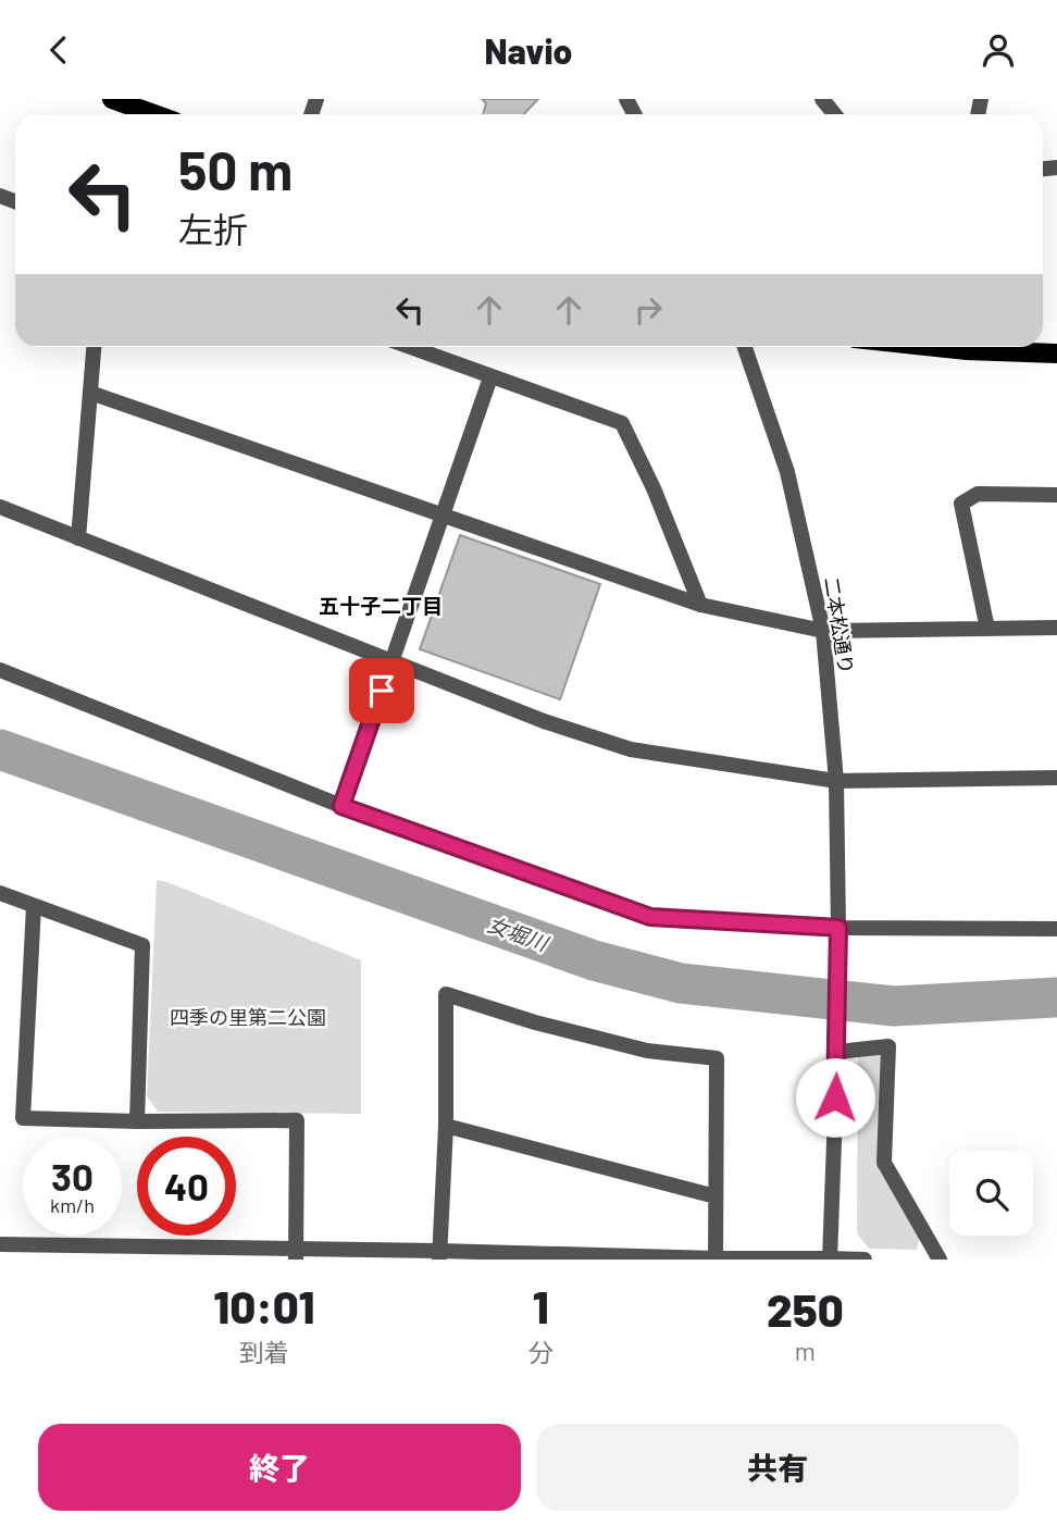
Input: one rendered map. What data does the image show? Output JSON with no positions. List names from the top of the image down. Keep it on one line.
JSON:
{"streets":{"street":["二本松通り"]},"districts":["五十子二丁目"],"water":["女堀川"],"parks":["四季の里第二公園"],"page":{"header":"Navio","turn":["50 m","左折"],"speed":"30 km/h","limit":"40","eta":["10:01","到着","1","分","250","m"],"buttons":["終了","共有"]}}
